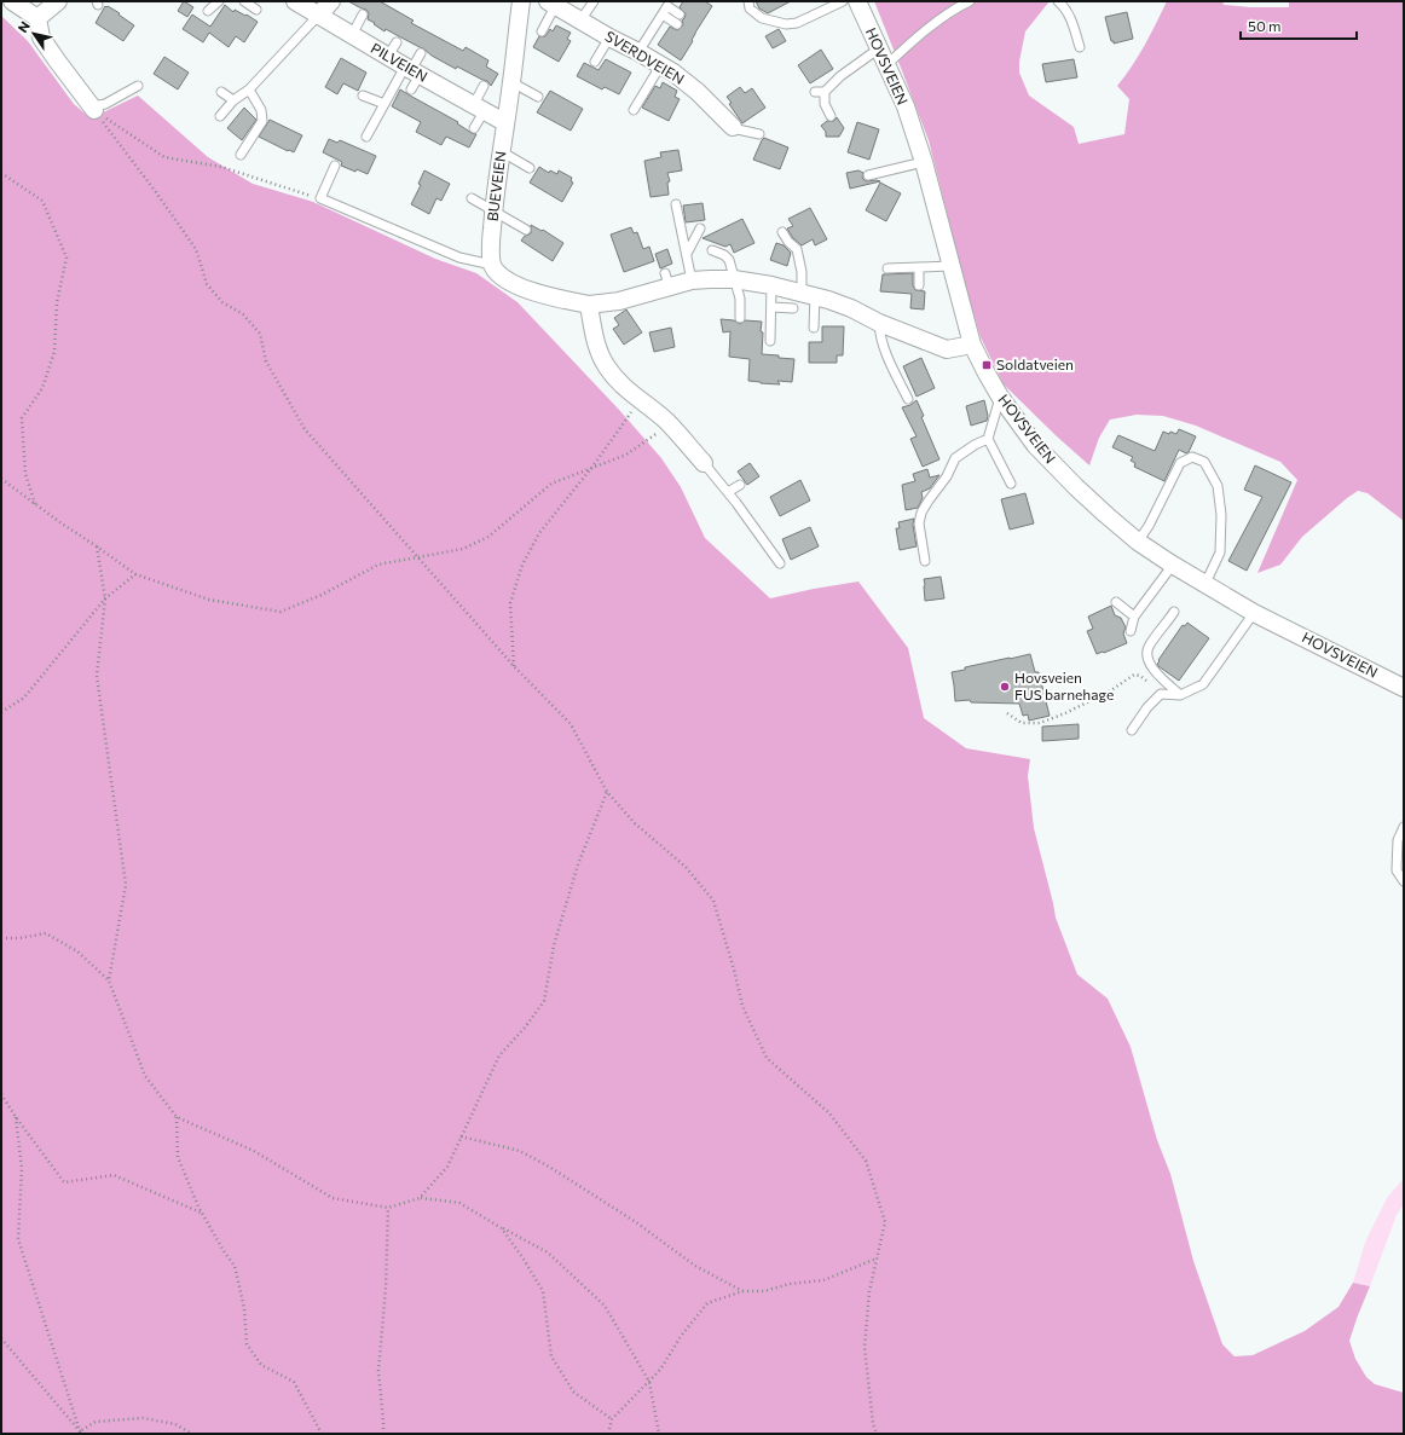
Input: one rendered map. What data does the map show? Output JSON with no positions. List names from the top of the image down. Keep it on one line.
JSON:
{"streets":{"street":["SVERDVEIEN","PILVEIEN","HOVSVEIEN","BUEVEIEN"]},"crossings":[["PILVEIEN","BUEVEIEN"]],"places":{"transit":["Soldatveien"],"other":["Hovsveien FUS barnehage"]},"scale_bar":"50 m","north":"top left"}
